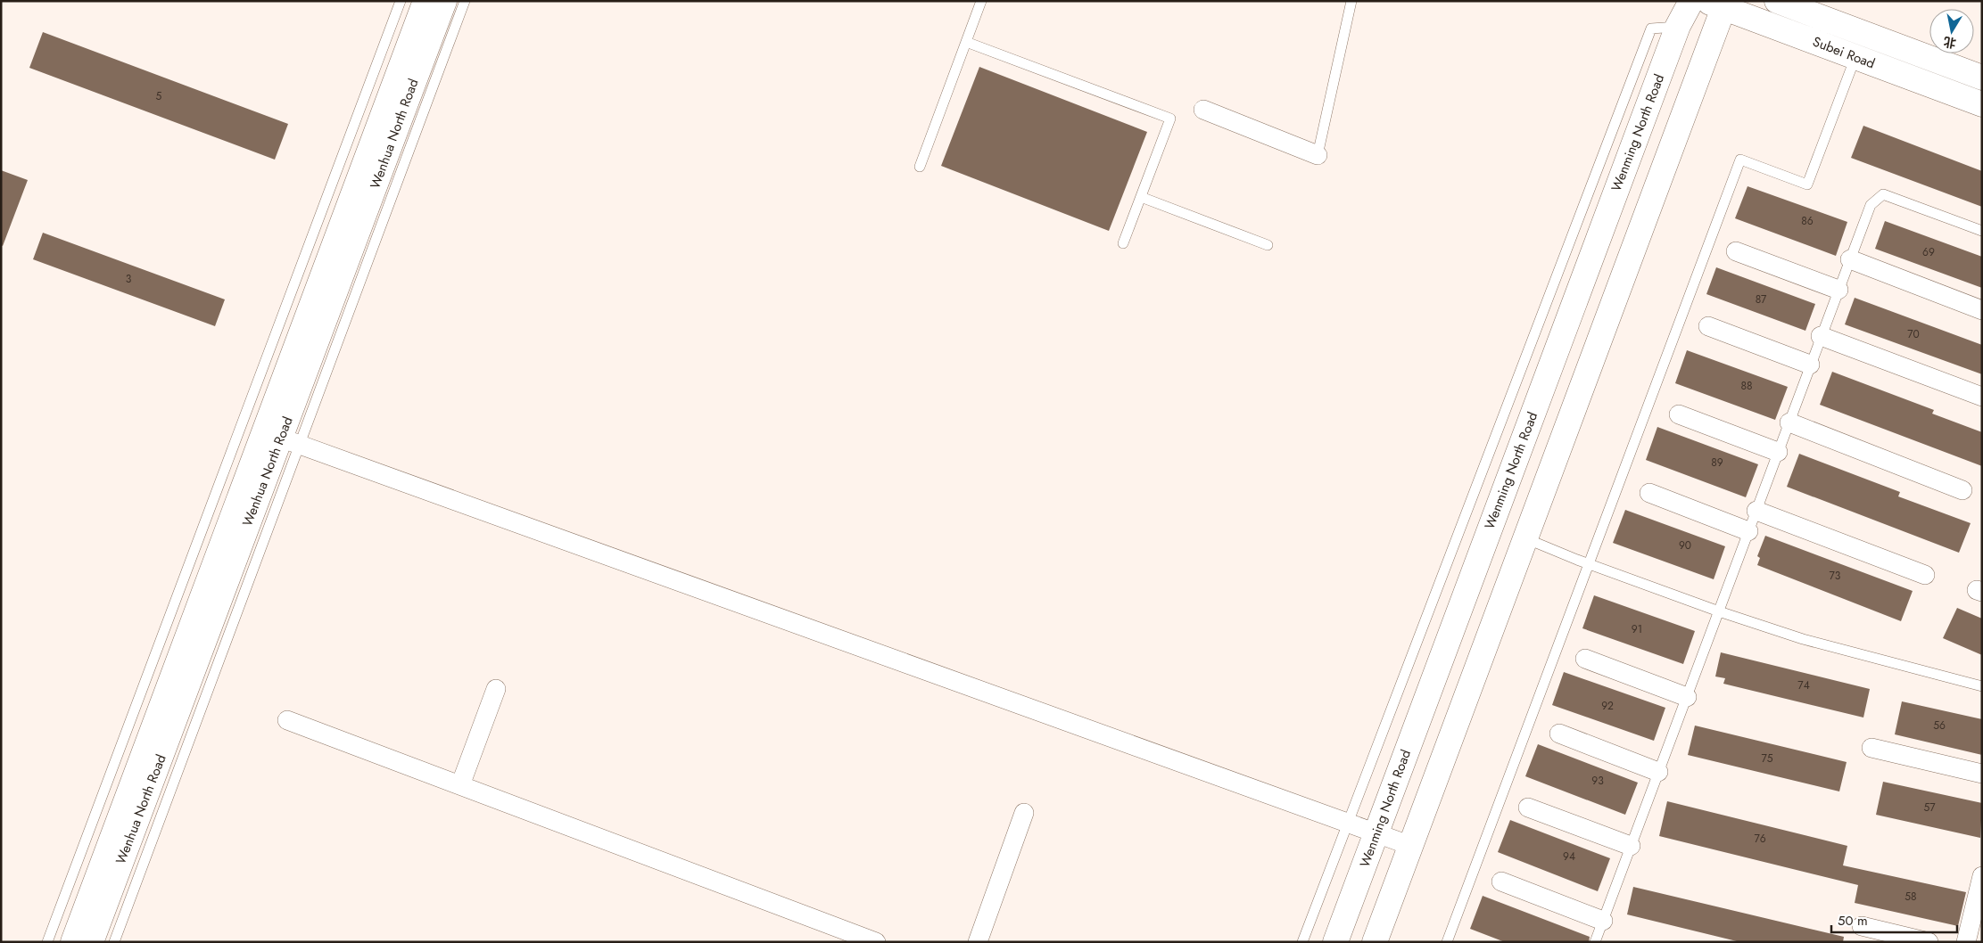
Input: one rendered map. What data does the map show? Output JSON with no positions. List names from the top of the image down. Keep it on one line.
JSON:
{"streets":{"street":["Subei Road","Wenming North Road","Wenhua North Road"]},"house_numbers":["5","86","69","3","87","70","88","89","90","73","91","74","92","56","75","93","57","76","94","58"],"scale_bar":"50 m","north":"bottom"}
